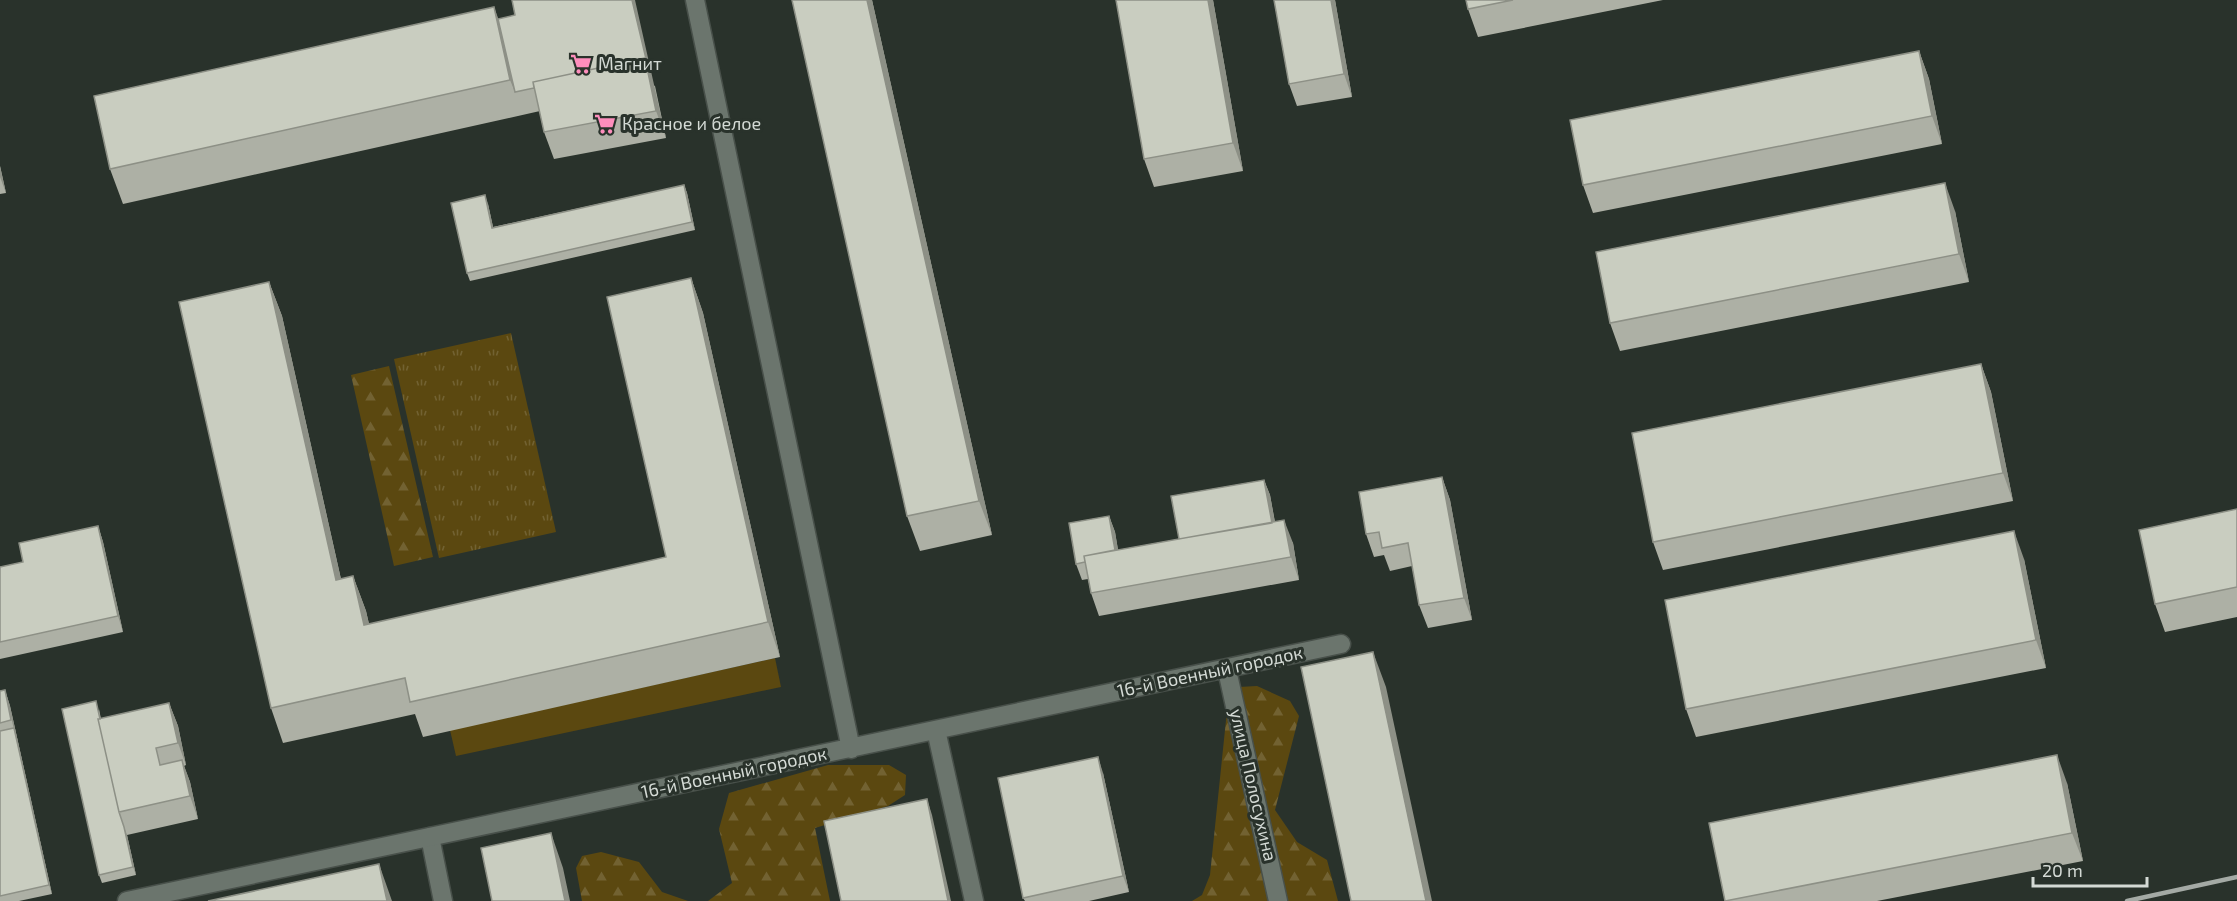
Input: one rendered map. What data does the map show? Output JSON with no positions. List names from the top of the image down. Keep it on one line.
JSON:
{"streets":{"street":["16-й Военный городок","улица Полосухина"]},"crossings":[["16-й Военный городок","улица Полосухина"]],"places":{"supermarket":["Магнит","Красное и белое"]},"scale_bar":"20 m"}
